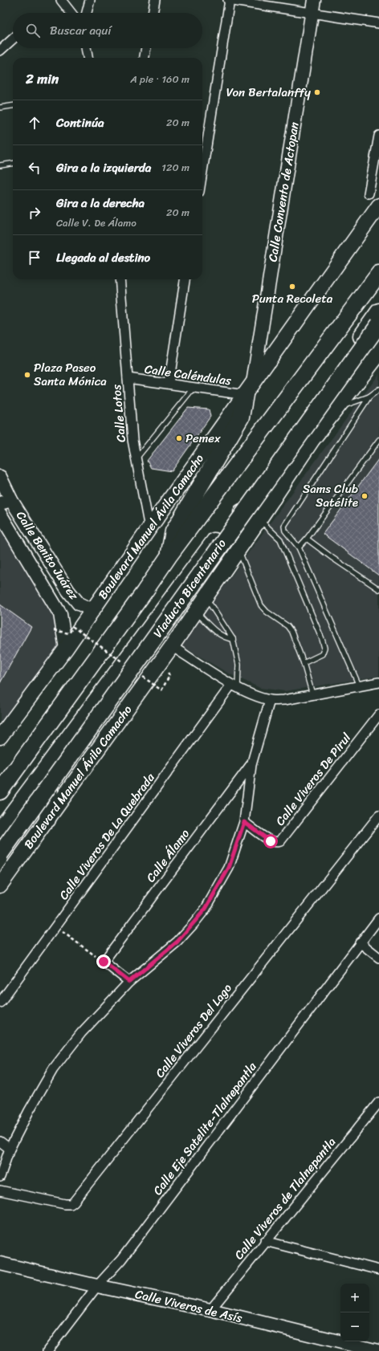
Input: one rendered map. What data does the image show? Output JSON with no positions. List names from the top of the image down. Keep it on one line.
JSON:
{"streets":{"highway":["Viaducto Bicentenario"],"main road":["Boulevard Manuel Ávila Camacho"],"street":["Calle Convento de Actopan","Calle Caléndulas","Calle Lotos","Calle Benito Juárez","Calle Viveros De Pirul","Calle Viveros De La Quebrada","Calle Álamo","Calle Viveros Del Lago","Calle Eje Satelite-Tlalnepantla","Calle Viveros de Tlalnepantla","Calle Viveros de Asís"]},"crossings":[["Calle Convento de Actopan","Calle Caléndulas"],["Calle Convento de Actopan","Boulevard Manuel Ávila Camacho"],["Calle Caléndulas","Calle Lotos"],["Calle Caléndulas","Boulevard Manuel Ávila Camacho"],["Calle Lotos","Boulevard Manuel Ávila Camacho"],["Boulevard Manuel Ávila Camacho","Calle Benito Juárez"],["Calle Eje Satelite-Tlalnepantla","Calle Viveros de Asís"],["Calle Viveros de Tlalnepantla","Calle Viveros de Asís"]],"places":["Von Bertalanffy","Punta Recoleta","Plaza Paseo Santa Mónica","Pemex","Sams Club Satélite"],"page":{"search":"Buscar aquí","heading":["2 min","A pie · 160 m"],"list":[["Continúa","20 m"],["Gira a la izquierda","120 m"],["Gira a la derecha","Calle V. De Álamo","20 m"],"Llegada al destino"],"map_buttons":["+","−"]}}
